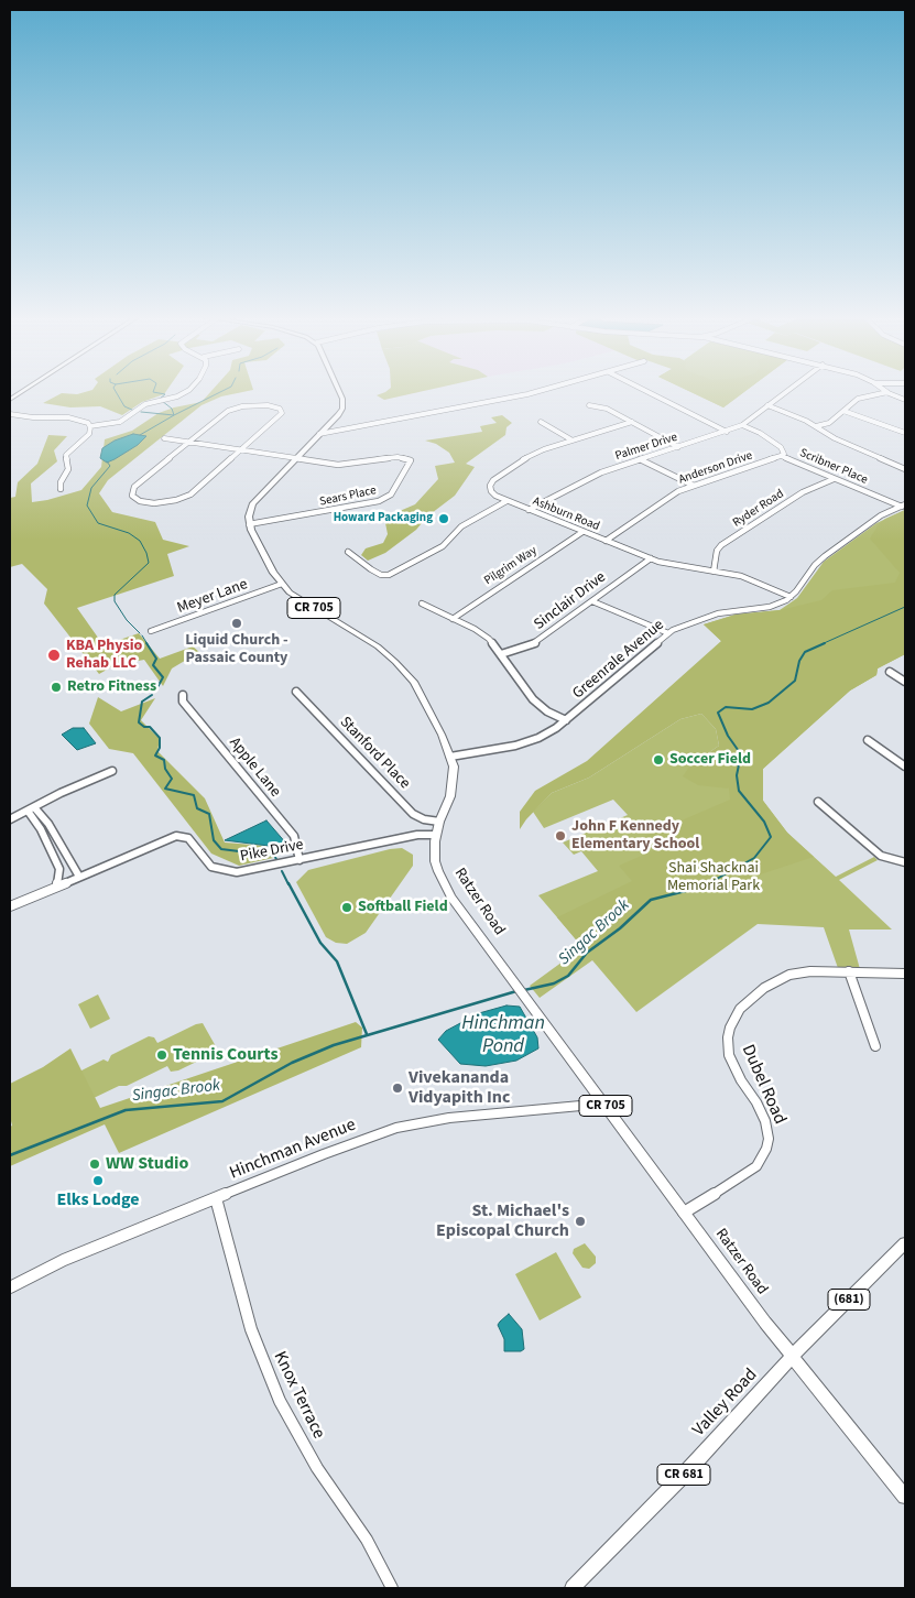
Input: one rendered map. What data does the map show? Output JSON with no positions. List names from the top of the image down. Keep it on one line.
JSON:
{"streets":{"main road":["CR 705","Ratzer Road","(681)","Valley Road","CR 681"],"street":["Palmer Drive","Scribner Place","Anderson Drive","Sears Place","Ryder Road","Ashburn Road","Pilgrim Way","Meyer Lane","Sinclair Drive","Greenrale Avenue","Stanford Place","Apple Lane","Pike Drive","Dubel Road","Hinchman Avenue","Knox Terrace"]},"crossings":[["Palmer Drive","Scribner Place"],["Palmer Drive","Ashburn Road"],["Scribner Place","Anderson Drive"],["Scribner Place","Ryder Road"],["Anderson Drive","Ashburn Road"],["Sears Place","Ratzer Road"],["Ryder Road","Ashburn Road"],["Ashburn Road","Pilgrim Way"],["Ashburn Road","Sinclair Drive"],["Ashburn Road","Greenrale Avenue"],["Meyer Lane","Ratzer Road"],["Greenrale Avenue","Ratzer Road"],["Stanford Place","Ratzer Road"],["Apple Lane","Pike Drive"],["Pike Drive","Ratzer Road"],["Ratzer Road","Dubel Road"],["Ratzer Road","Hinchman Avenue"],["Ratzer Road","Valley Road"],["Hinchman Avenue","Knox Terrace"]],"water":["Singac Brook","Hinchman Pond"],"parks":["Shai Shacknai Memorial Park"],"places":["Howard Packaging","Liquid Church - Passaic County","KBA Physio Rehab LLC","Retro Fitness","Soccer Field","John F Kennedy Elementary School","Softball Field","Tennis Courts","Vivekananda Vidyapith Inc","WW Studio","Elks Lodge","St. Michael's Episcopal Church"]}
